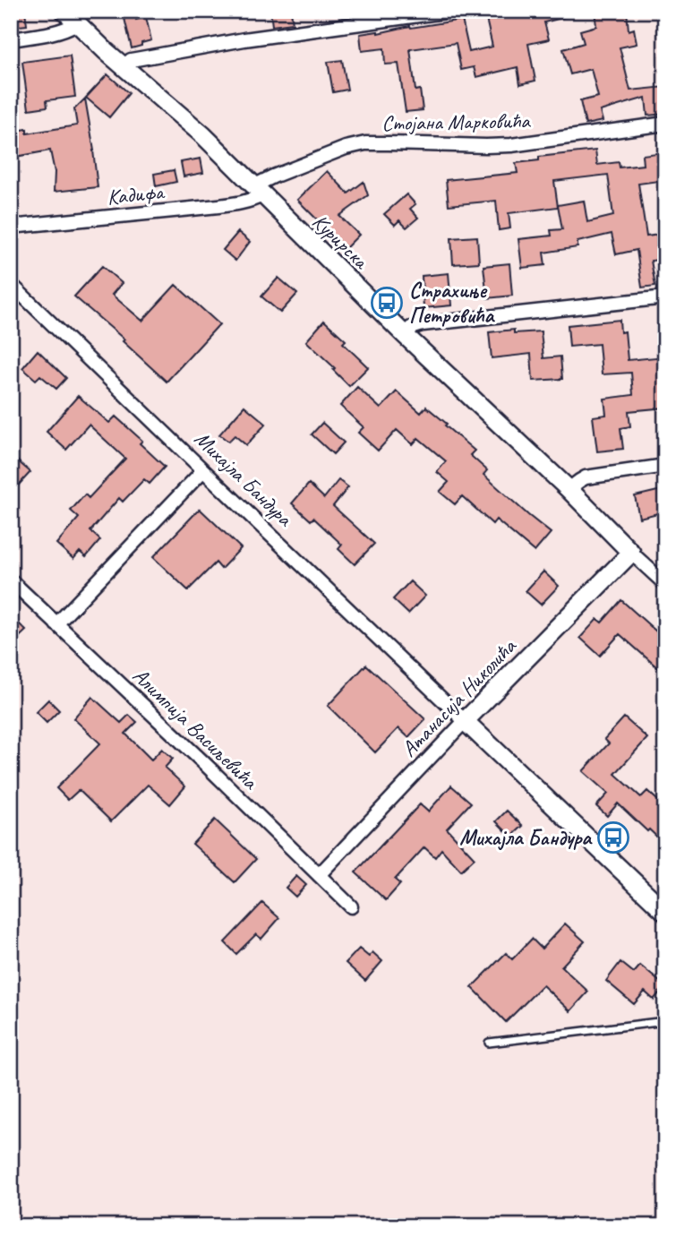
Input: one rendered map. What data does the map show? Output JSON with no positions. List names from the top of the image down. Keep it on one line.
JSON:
{"streets":{"street":["Стојана Марковића","Кадифа","Курирска","Михајла Бандура","Атанасија Николића","Алимпија Васиљевића"]},"crossings":[["Стојана Марковића","Кадифа"],["Стојана Марковића","Курирска"],["Кадифа","Курирска"],["Курирска","Атанасија Николића"],["Михајла Бандура","Атанасија Николића"],["Атанасија Николића","Алимпија Васиљевића"]],"places":{"bus stop":["Страхиње Петровића","Михајла Бандура"]}}
